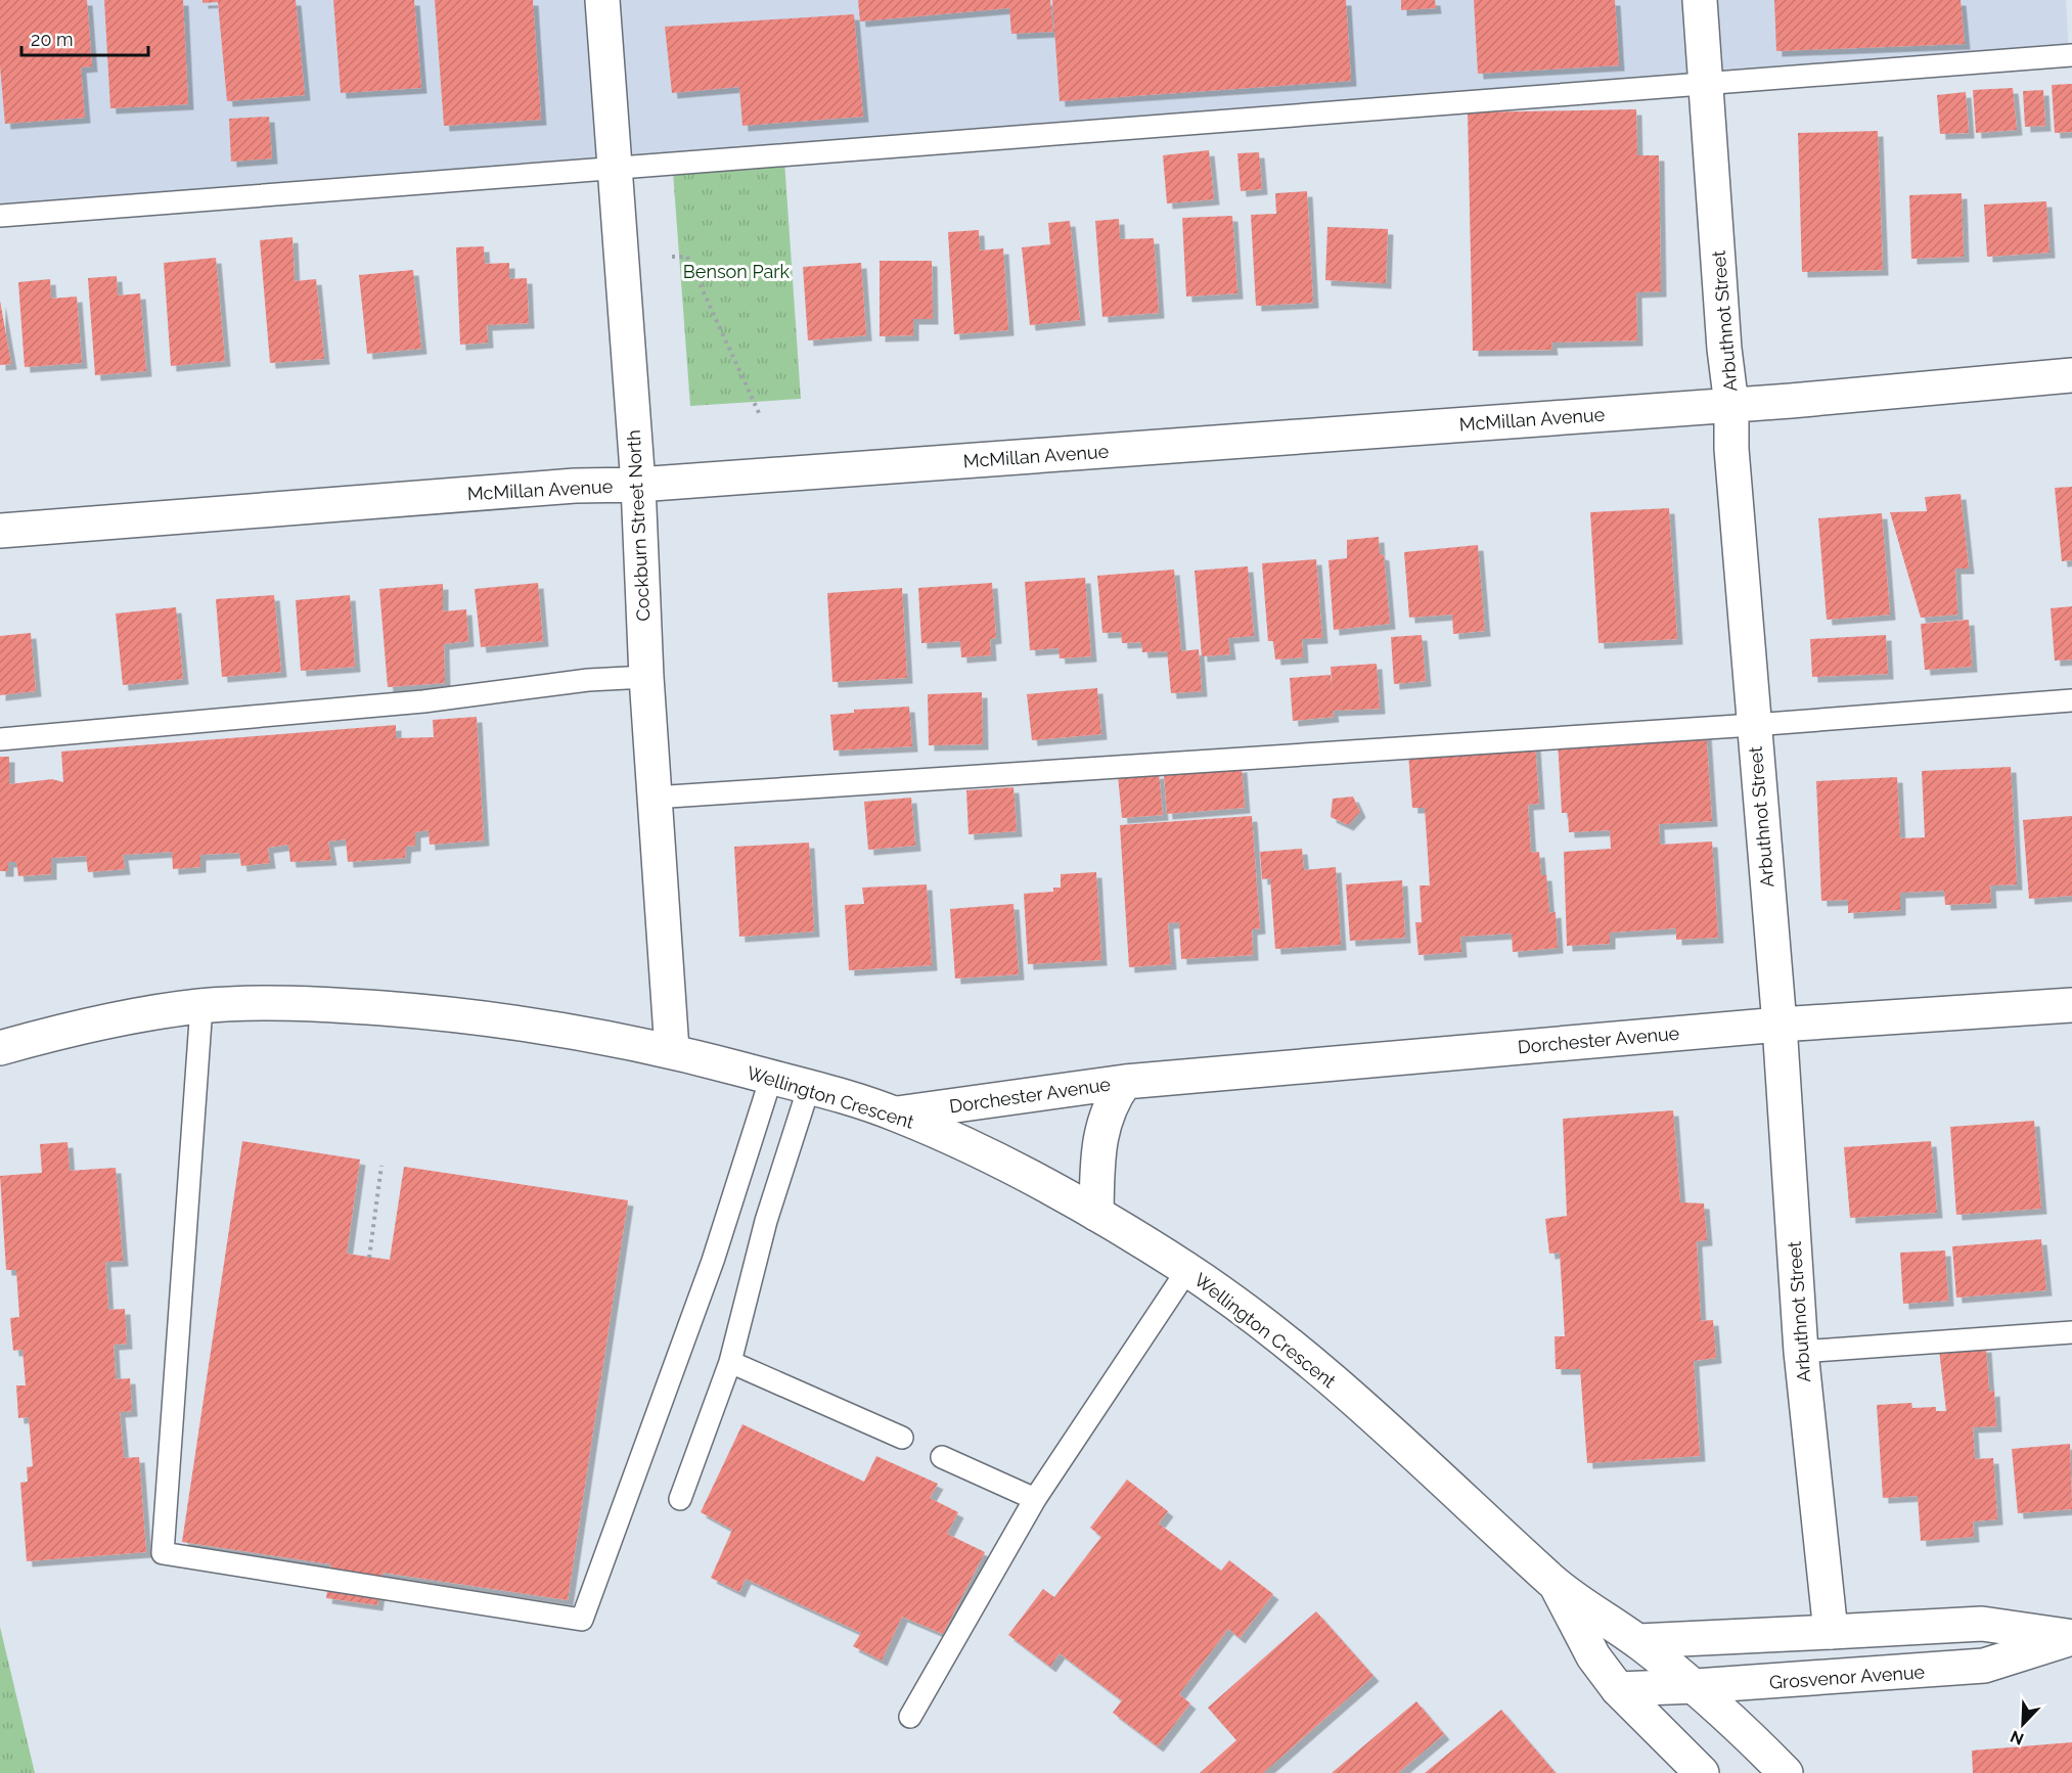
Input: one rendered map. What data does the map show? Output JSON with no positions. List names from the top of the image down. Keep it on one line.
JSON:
{"streets":{"street":["Arbuthnot Street","McMillan Avenue","Cockburn Street North","Dorchester Avenue","Wellington Crescent","Grosvenor Avenue"]},"crossings":[["Arbuthnot Street","McMillan Avenue"],["Arbuthnot Street","Dorchester Avenue"],["Arbuthnot Street","Grosvenor Avenue"],["McMillan Avenue","Cockburn Street North"],["Cockburn Street North","Wellington Crescent"],["Dorchester Avenue","Wellington Crescent"],["Wellington Crescent","Grosvenor Avenue"]],"parks":["Benson Park"],"scale_bar":"20 m","north":"bottom left"}
